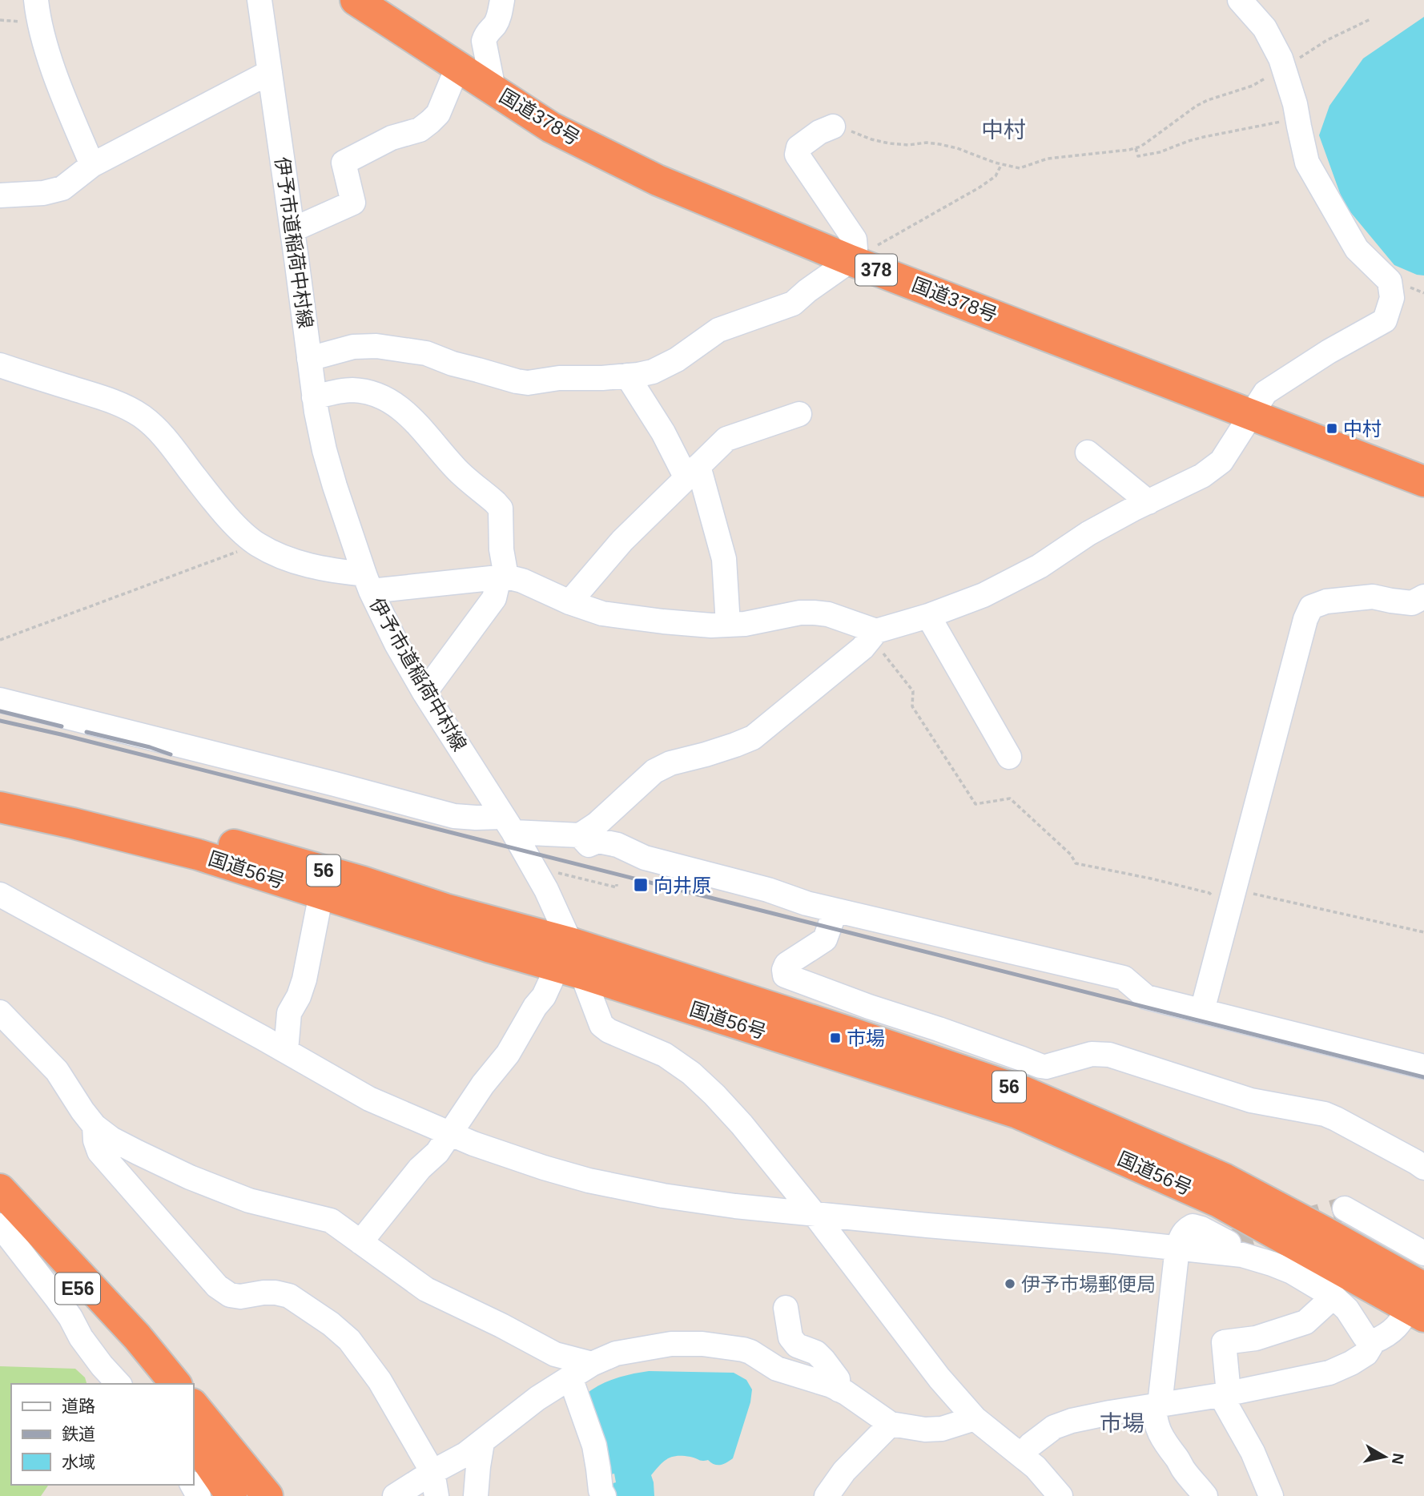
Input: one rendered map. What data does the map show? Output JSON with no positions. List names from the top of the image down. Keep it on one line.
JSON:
{"streets":{"highway":["国道378号","378","国道56号","56","E56"],"street":["伊予市道稲荷中村線"]},"crossings":[["伊予市道稲荷中村線","国道56号"]],"districts":["中村","市場"],"places":{"transit":["中村","向井原","市場"],"other":["伊予市場郵便局"]},"legend":["道路","鉄道","水域"],"north":"right"}
